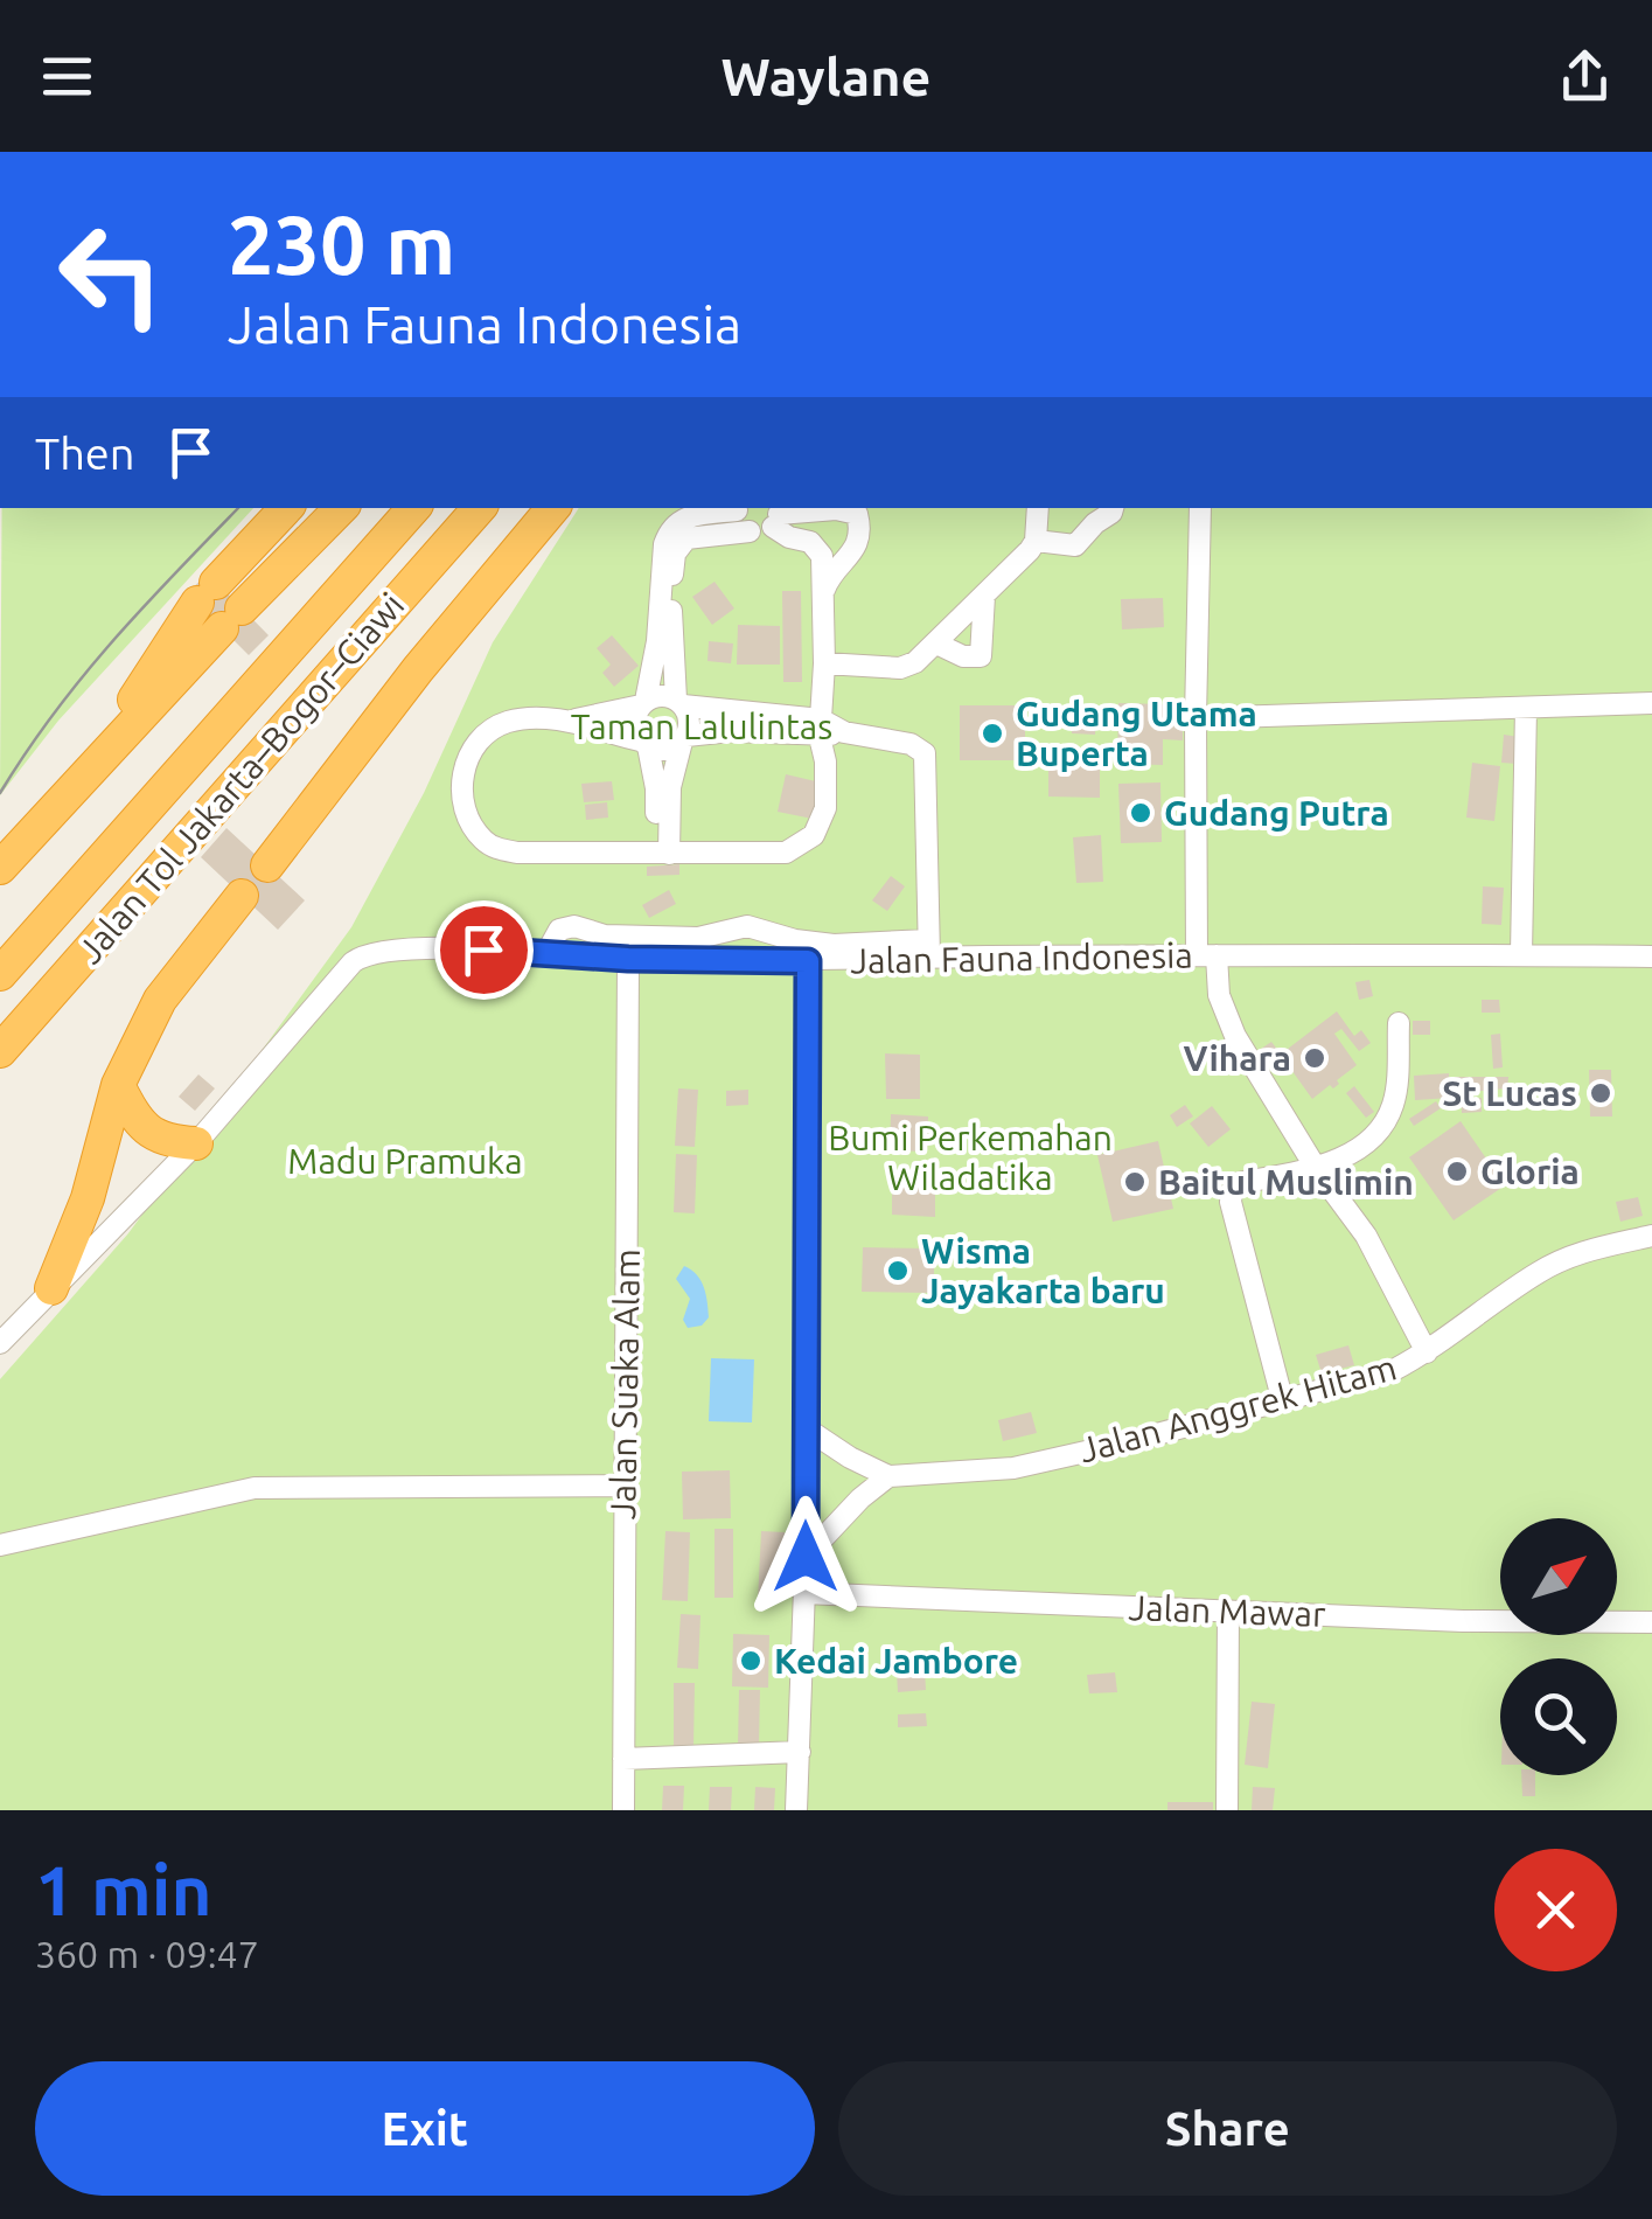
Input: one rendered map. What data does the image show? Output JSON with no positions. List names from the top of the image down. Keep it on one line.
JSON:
{"streets":{"highway":["Jalan Tol Jakarta–Bogor–Ciawi"],"street":["Jalan Fauna Indonesia","Jalan Suaka Alam","Jalan Anggrek Hitam","Jalan Mawar"]},"crossings":[["Jalan Fauna Indonesia","Jalan Suaka Alam"]],"parks":["Taman Lalulintas","Bumi Perkemahan Wiladatika","Madu Pramuka"],"places":["Gudang Utama Buperta","Gudang Putra","Vihara","St Lucas","Gloria","Baitul Muslimin","Wisma Jayakarta baru","Kedai Jambore"],"north":"top right","page":{"header":"Waylane","turn":["230 m","Jalan Fauna Indonesia"],"then":"Then","heading":["1 min","360 m · 09:47"],"buttons":["Exit","Share"]}}
